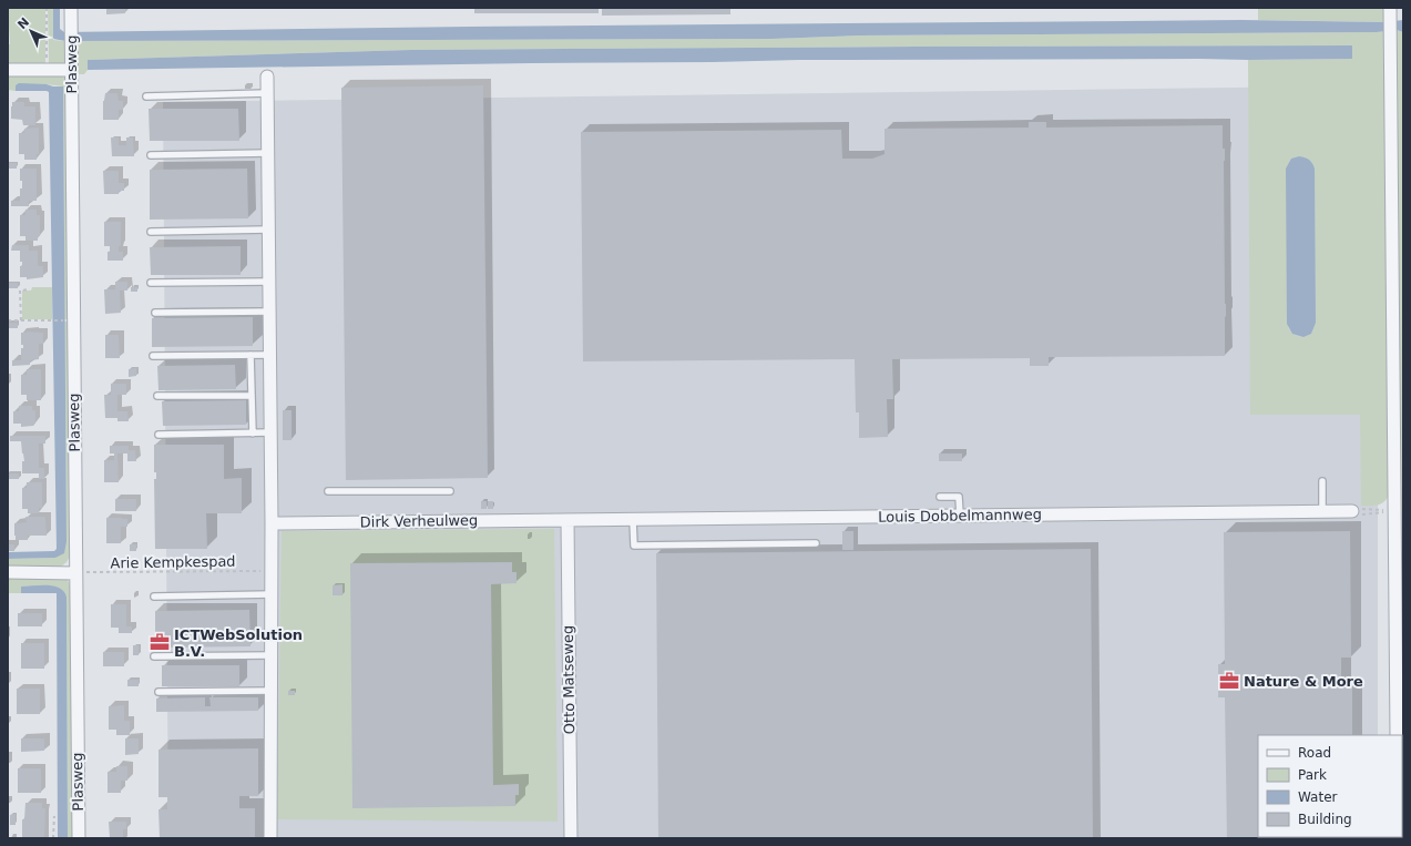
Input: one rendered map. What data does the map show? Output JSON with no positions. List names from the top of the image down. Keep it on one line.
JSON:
{"streets":{"street":["Plasweg","Louis Dobbelmannweg","Dirk Verheulweg","Otto Matseweg"],"path":["Arie Kempkespad"]},"crossings":[["Plasweg","Arie Kempkespad"],["Louis Dobbelmannweg","Dirk Verheulweg"],["Louis Dobbelmannweg","Otto Matseweg"],["Dirk Verheulweg","Otto Matseweg"]],"places":{"office":["ICTWebSolution B.V.","Nature & More"]},"legend":["Road","Park","Water","Building"],"north":"top left"}
